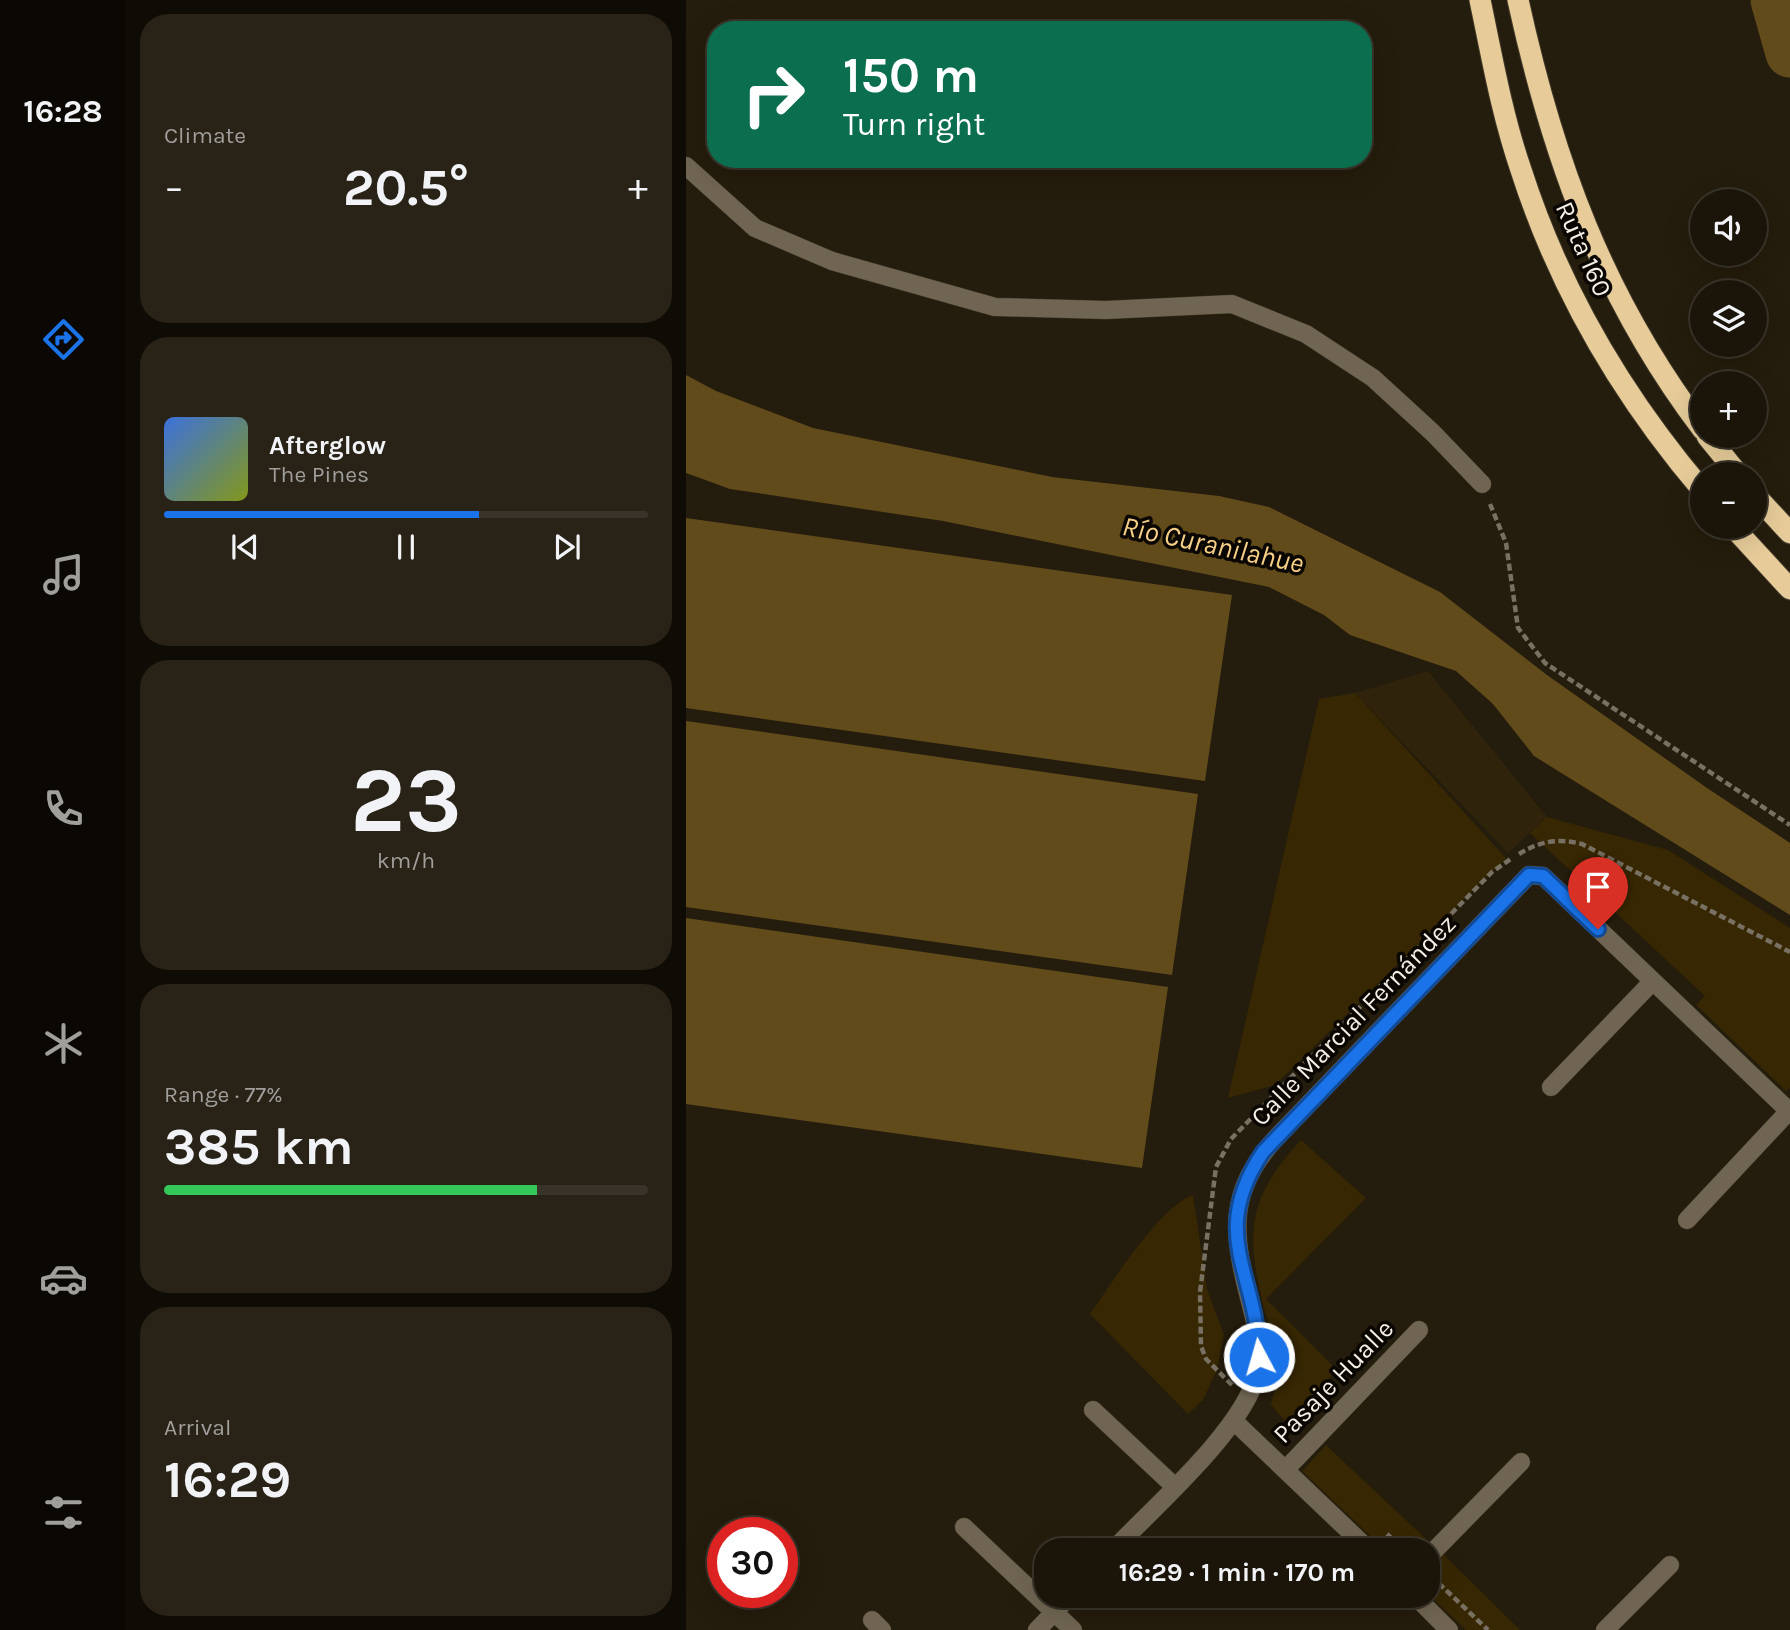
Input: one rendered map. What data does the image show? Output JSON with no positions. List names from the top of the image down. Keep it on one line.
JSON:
{"streets":{"highway":["Ruta 160"],"street":["Calle Marcial Fernández","Pasaje Hualle"]},"water":["Río Curanilahue"],"page":{"tabs":"16:28","tile":["Climate",["23","km/h"],["Range · 77%","385 km"],["Arrival","16:29"]],"turn":["150 m","Turn right"],"heat":["−","20.5°","+"],"map_buttons":["+","−"],"song":["Afterglow","The Pines"],"limit":"30","trip":"16:29 · 1 min · 170 m"}}
